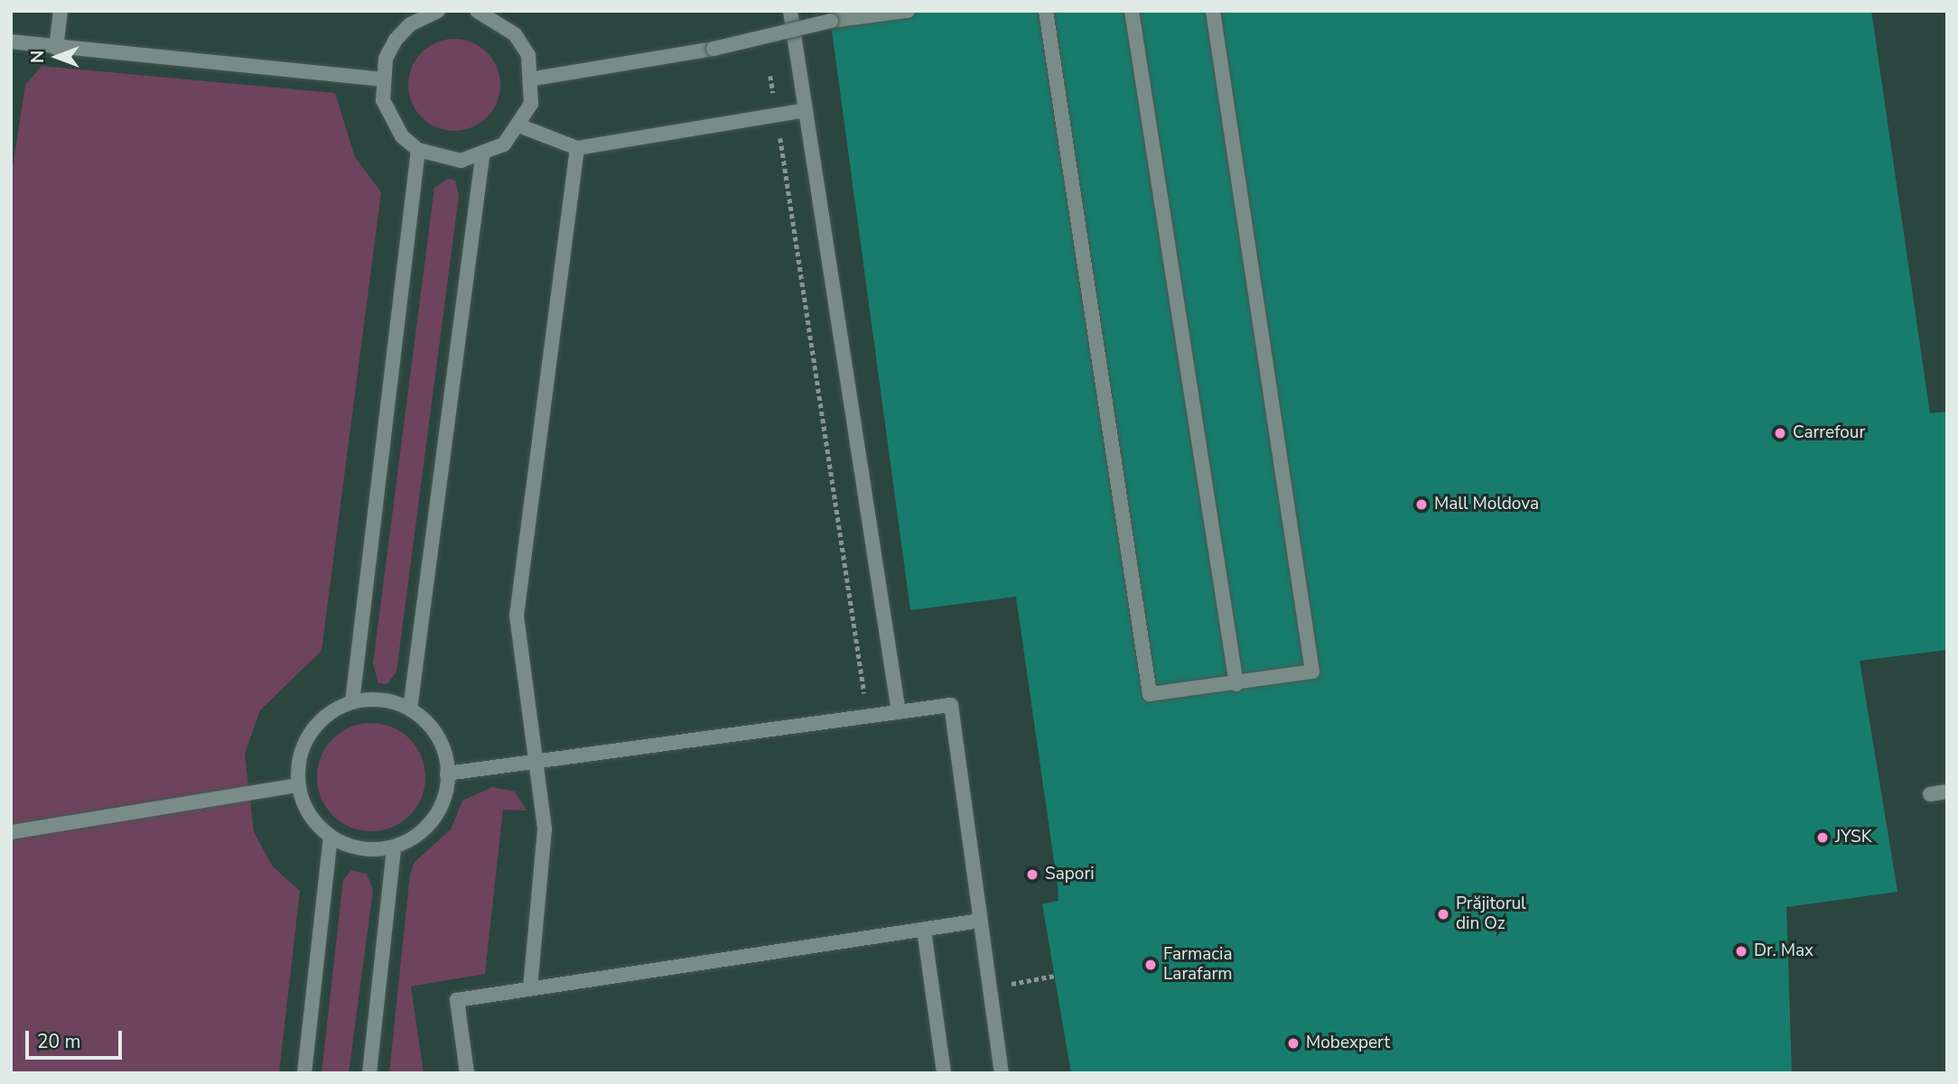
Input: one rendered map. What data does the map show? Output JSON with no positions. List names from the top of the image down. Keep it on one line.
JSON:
{"places":["Carrefour","Mall Moldova","JYSK","Sapori","Prăjitorul din Oz","Dr. Max","Farmacia Larafarm","Mobexpert"],"scale_bar":"20 m","north":"left"}
